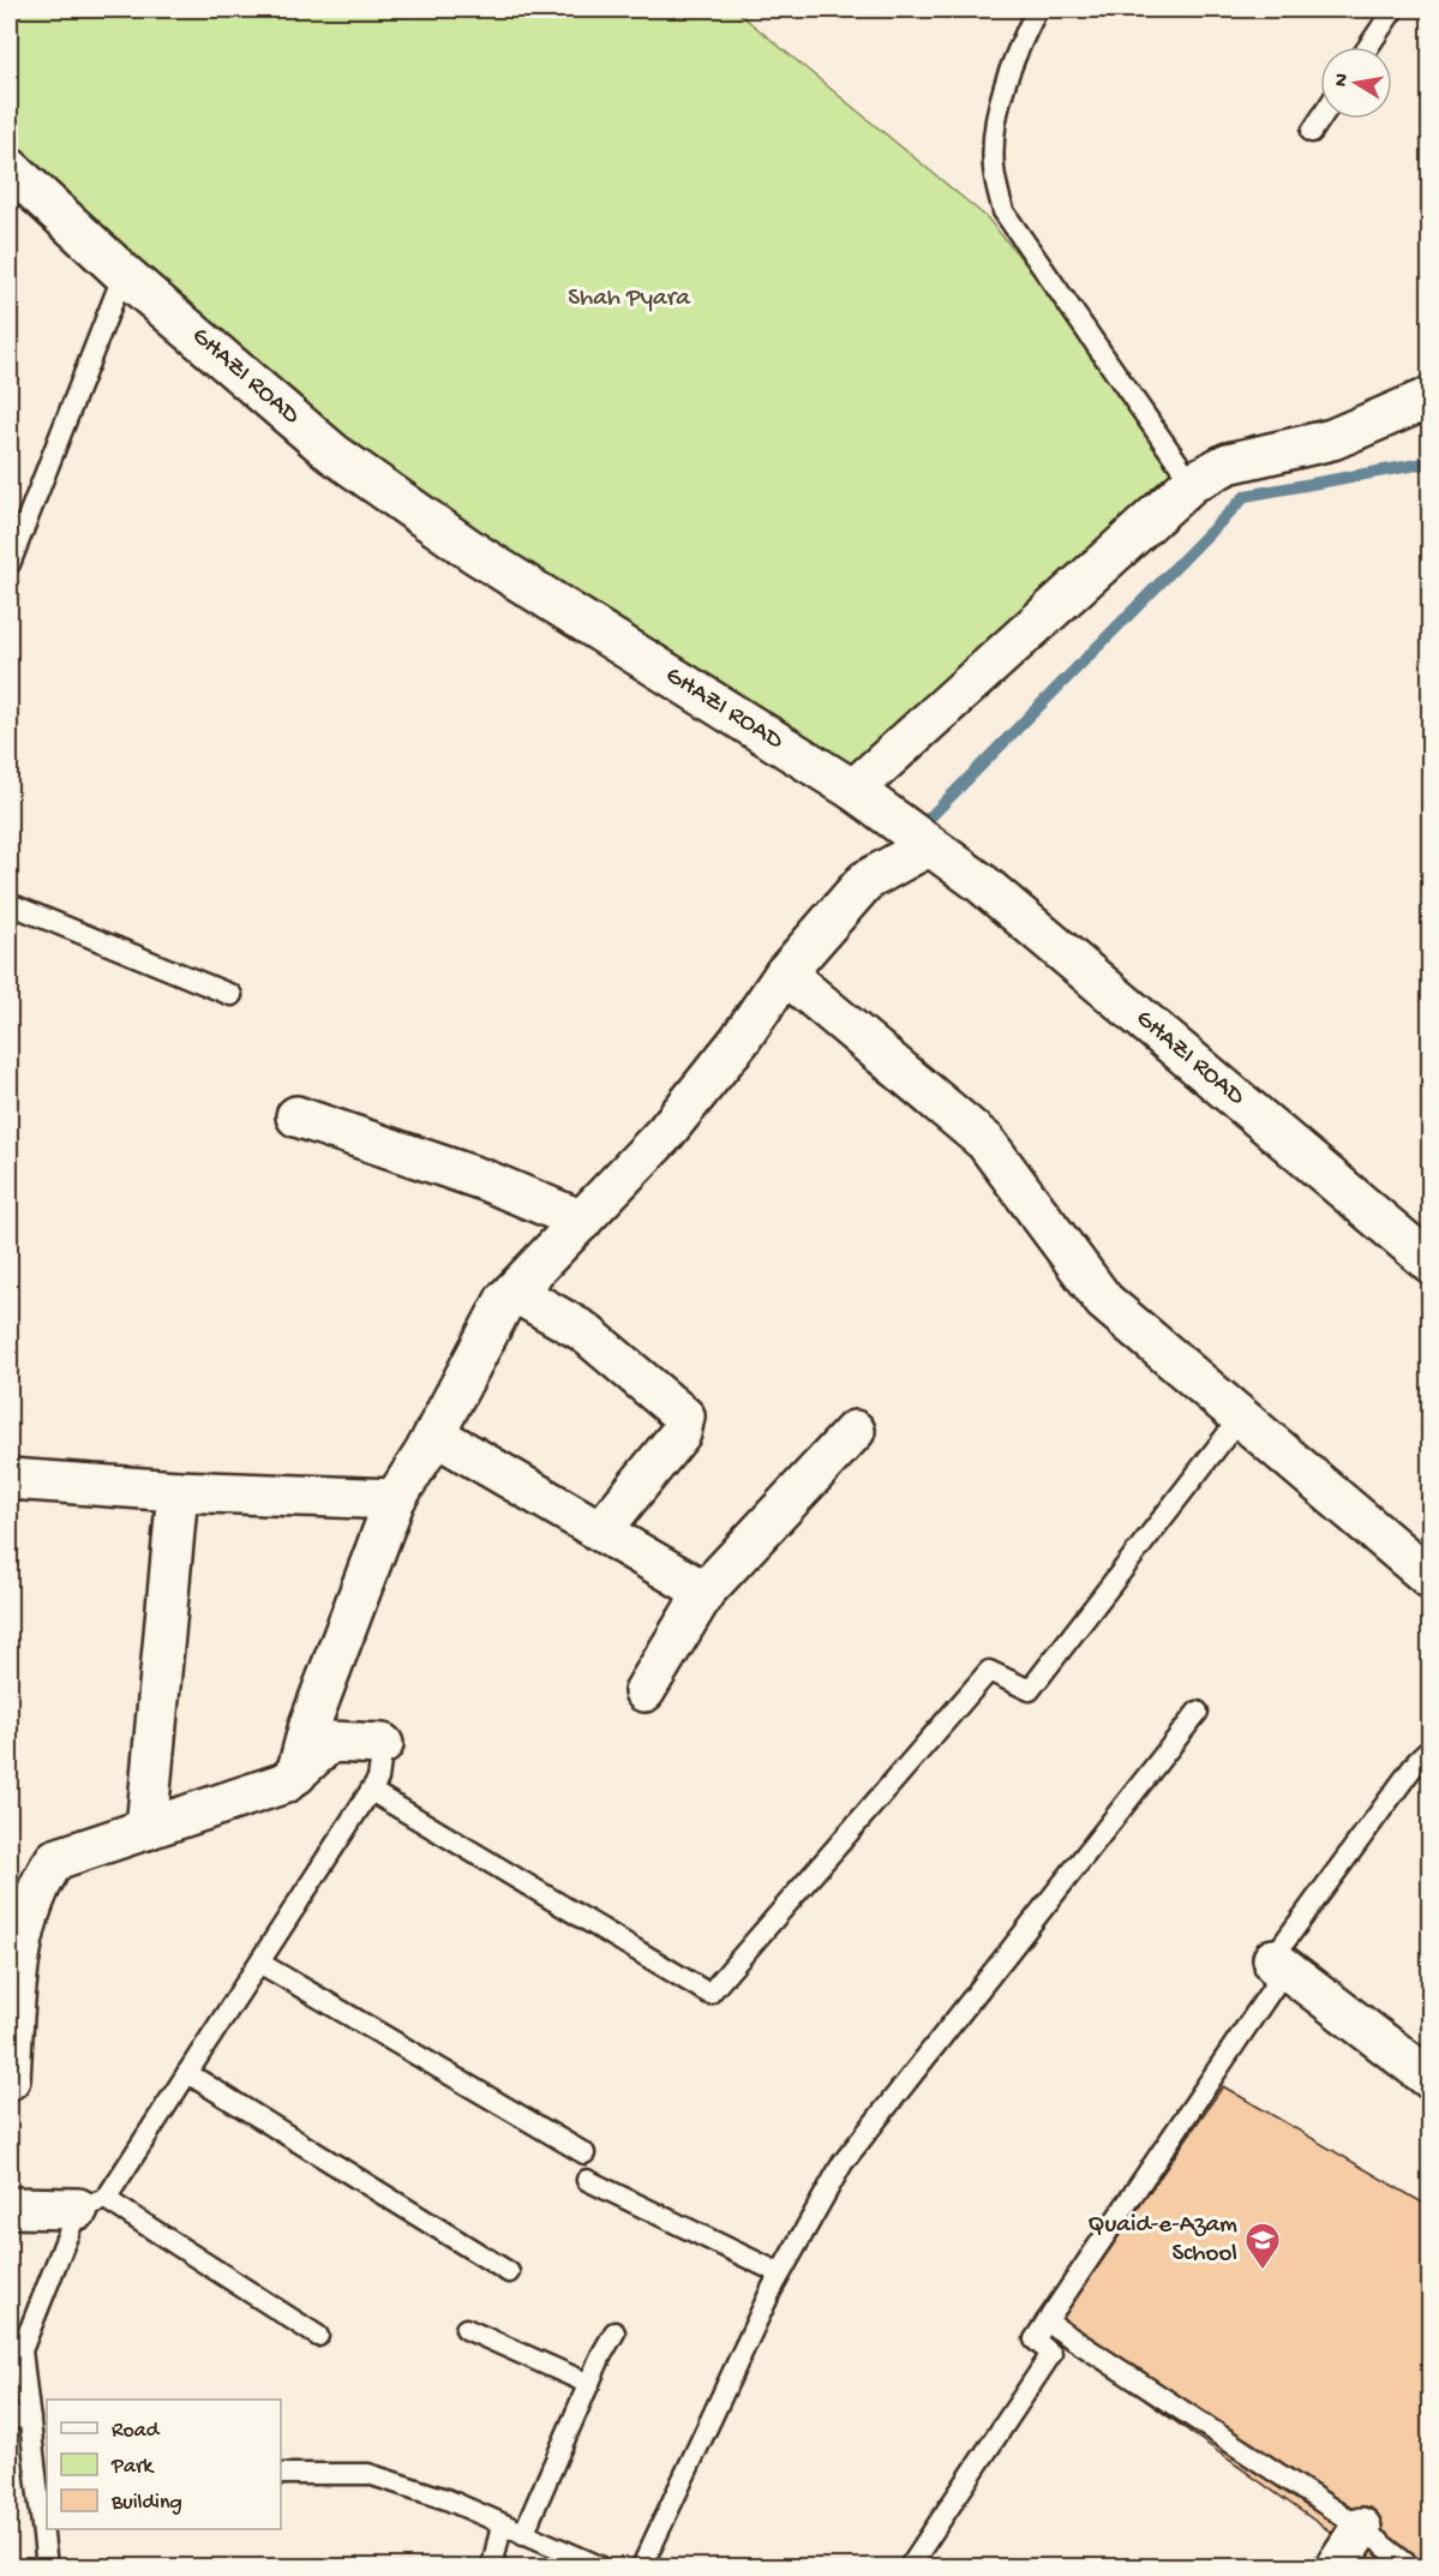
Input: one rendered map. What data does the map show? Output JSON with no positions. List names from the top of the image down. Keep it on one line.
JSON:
{"streets":{"street":["GHAZI ROAD"]},"parks":["Shah Pyara"],"places":{"school or university":["Quaid-e-Azam School"]},"legend":["Road","Park","Building"],"north":"left"}
